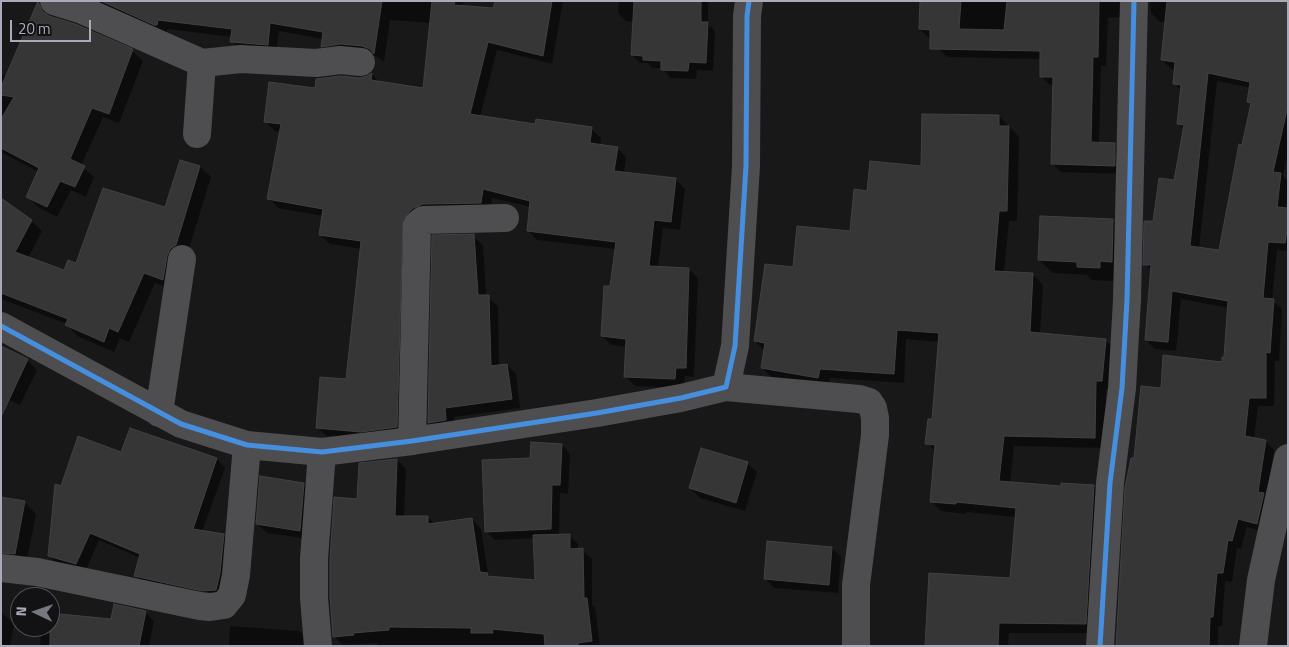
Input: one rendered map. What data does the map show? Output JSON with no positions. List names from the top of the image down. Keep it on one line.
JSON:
{"scale_bar":"20 m","north":"left"}
